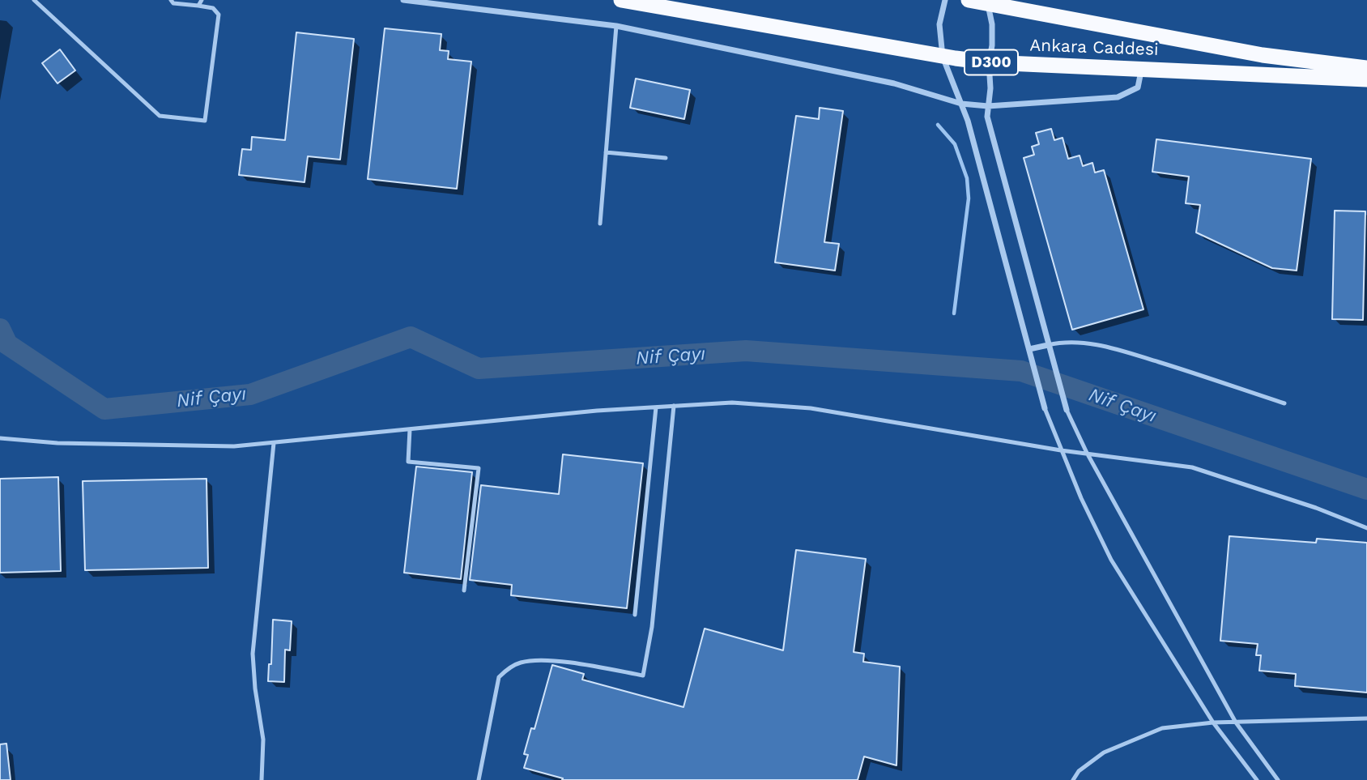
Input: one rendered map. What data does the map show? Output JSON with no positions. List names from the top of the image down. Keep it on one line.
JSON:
{"streets":{"highway":["Ankara Caddesi","D300"]},"water":["Nif Çayı"]}
